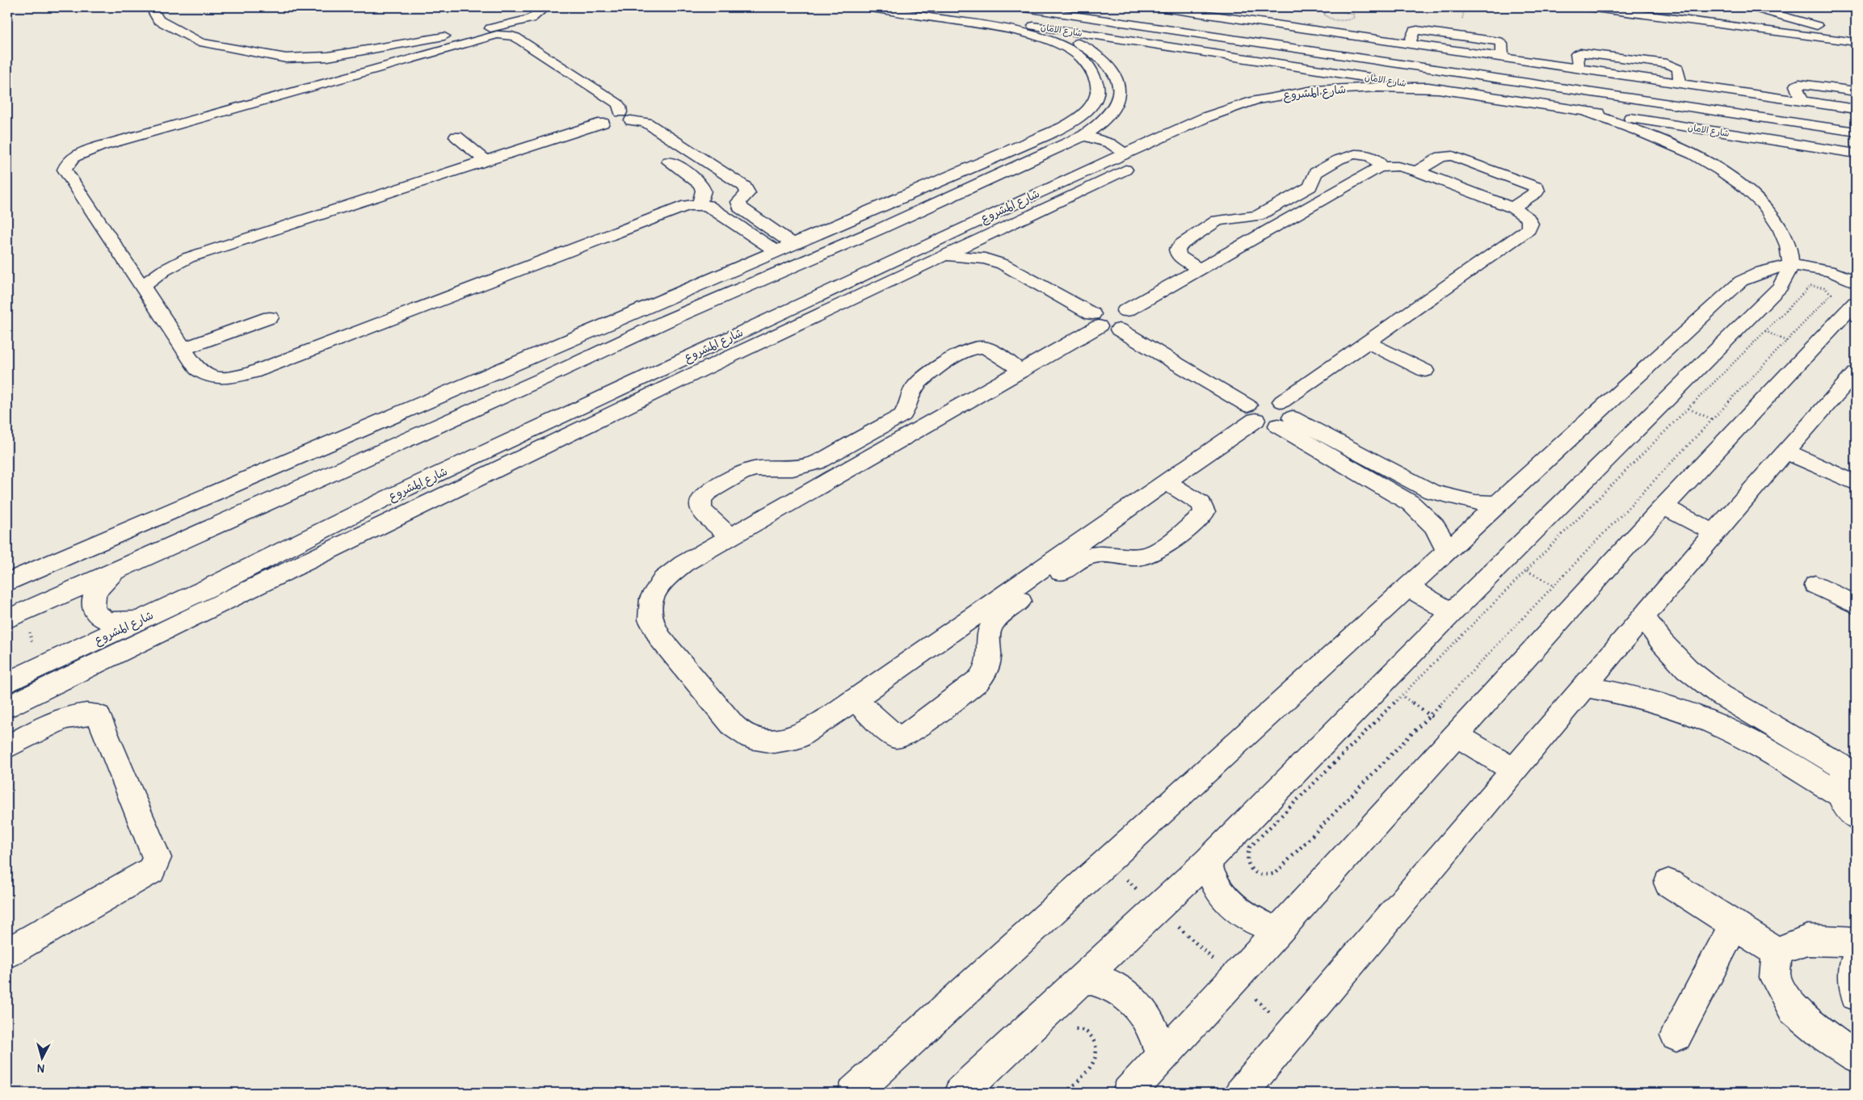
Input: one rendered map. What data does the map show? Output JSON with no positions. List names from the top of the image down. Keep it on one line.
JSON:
{"streets":{"street":["شارع الامان","شارع المشروع"]},"crossings":[["شارع الامان","شارع المشروع"]],"north":"bottom"}
